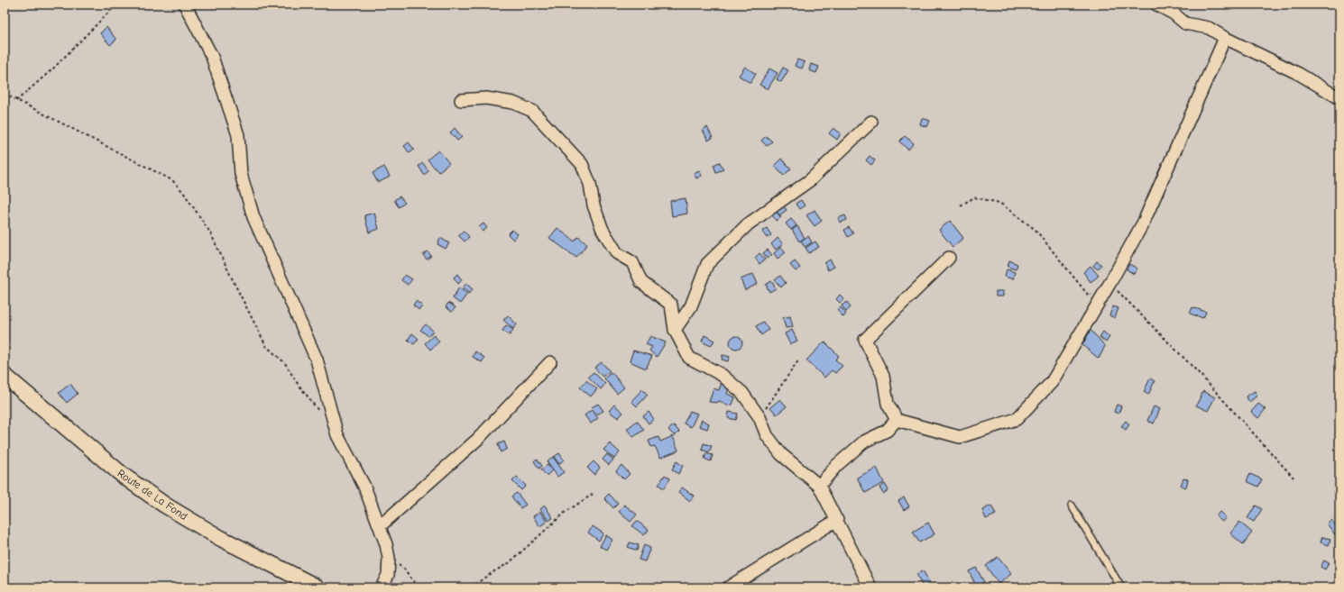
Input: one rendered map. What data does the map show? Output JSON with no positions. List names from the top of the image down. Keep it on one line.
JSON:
{"streets":{"street":["Route de La Fond"]}}
